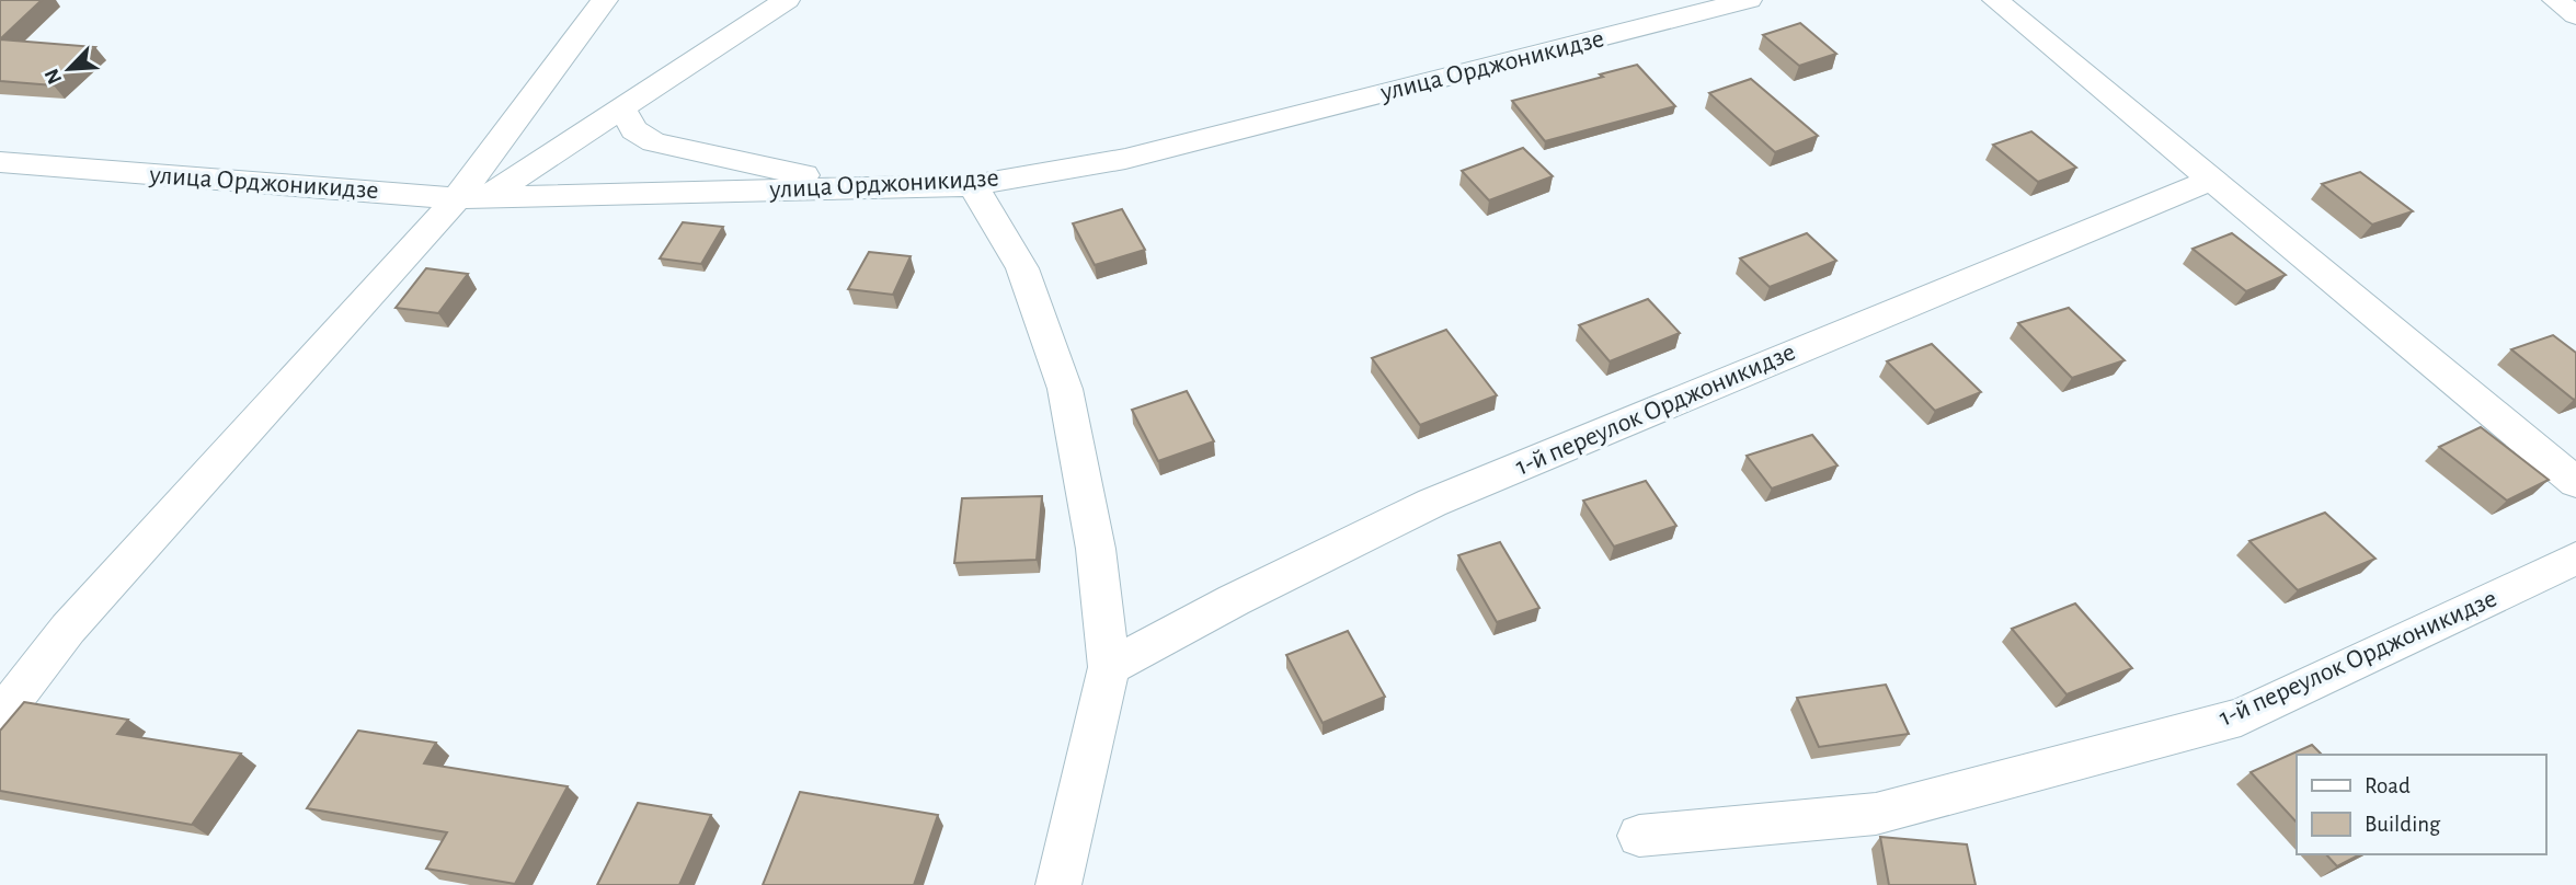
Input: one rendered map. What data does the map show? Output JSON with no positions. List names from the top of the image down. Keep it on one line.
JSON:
{"streets":{"street":["улица Орджоникидзе","1-й переулок Орджоникидзе"]},"legend":["Road","Building"],"north":"bottom left"}
